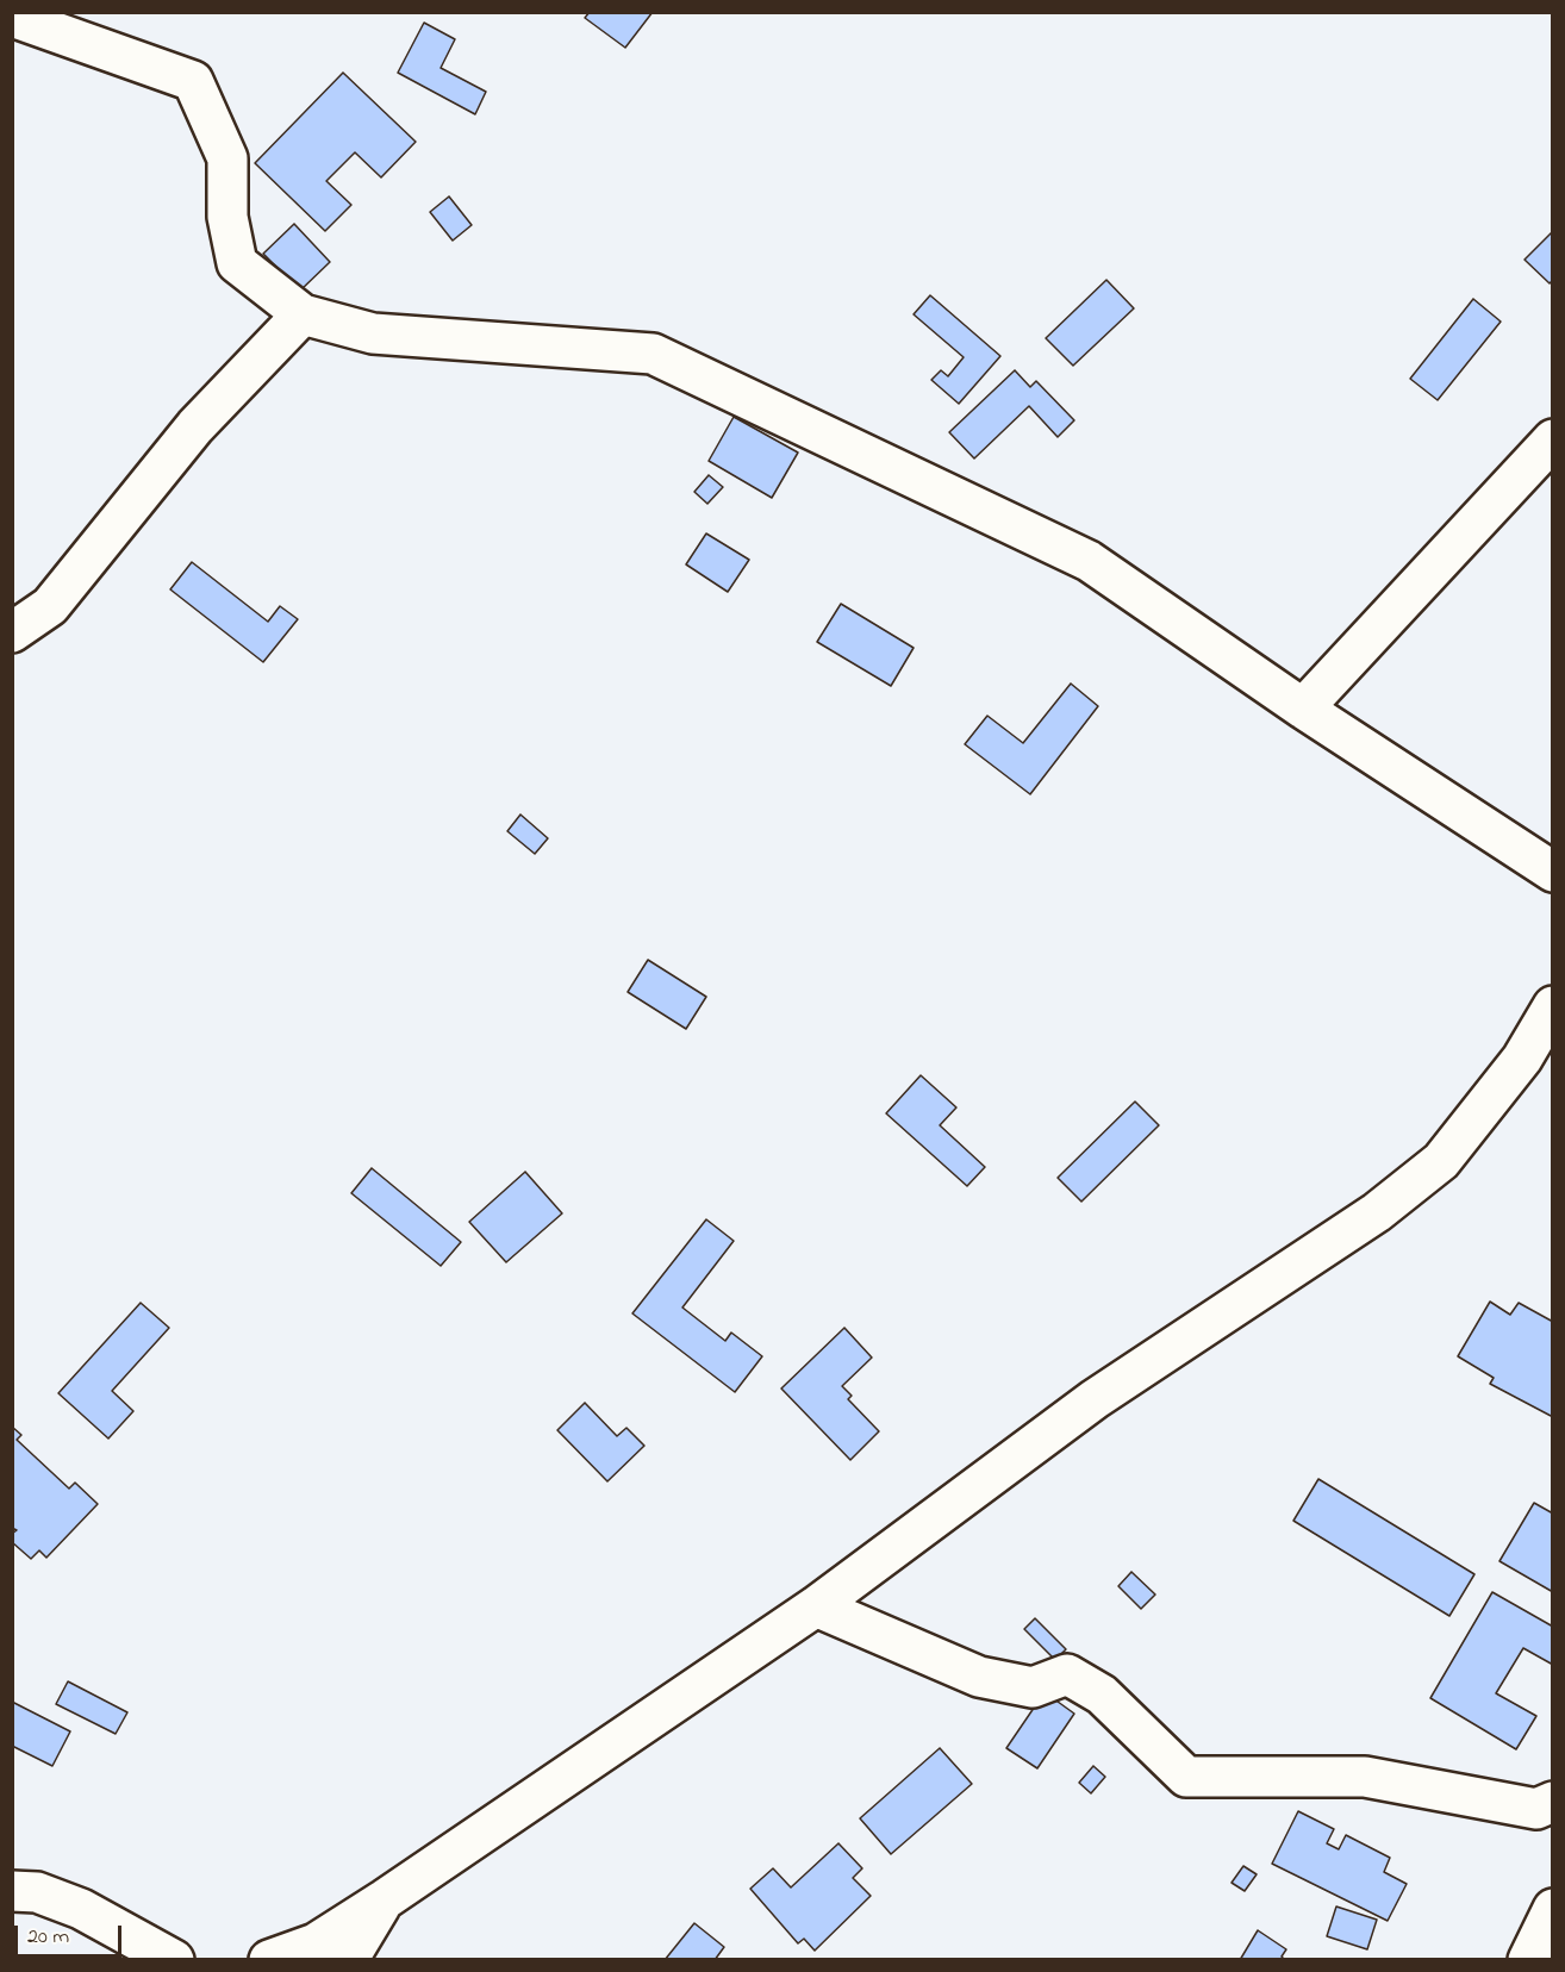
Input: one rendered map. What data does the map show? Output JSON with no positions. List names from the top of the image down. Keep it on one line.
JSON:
{"scale_bar":"20 m"}
